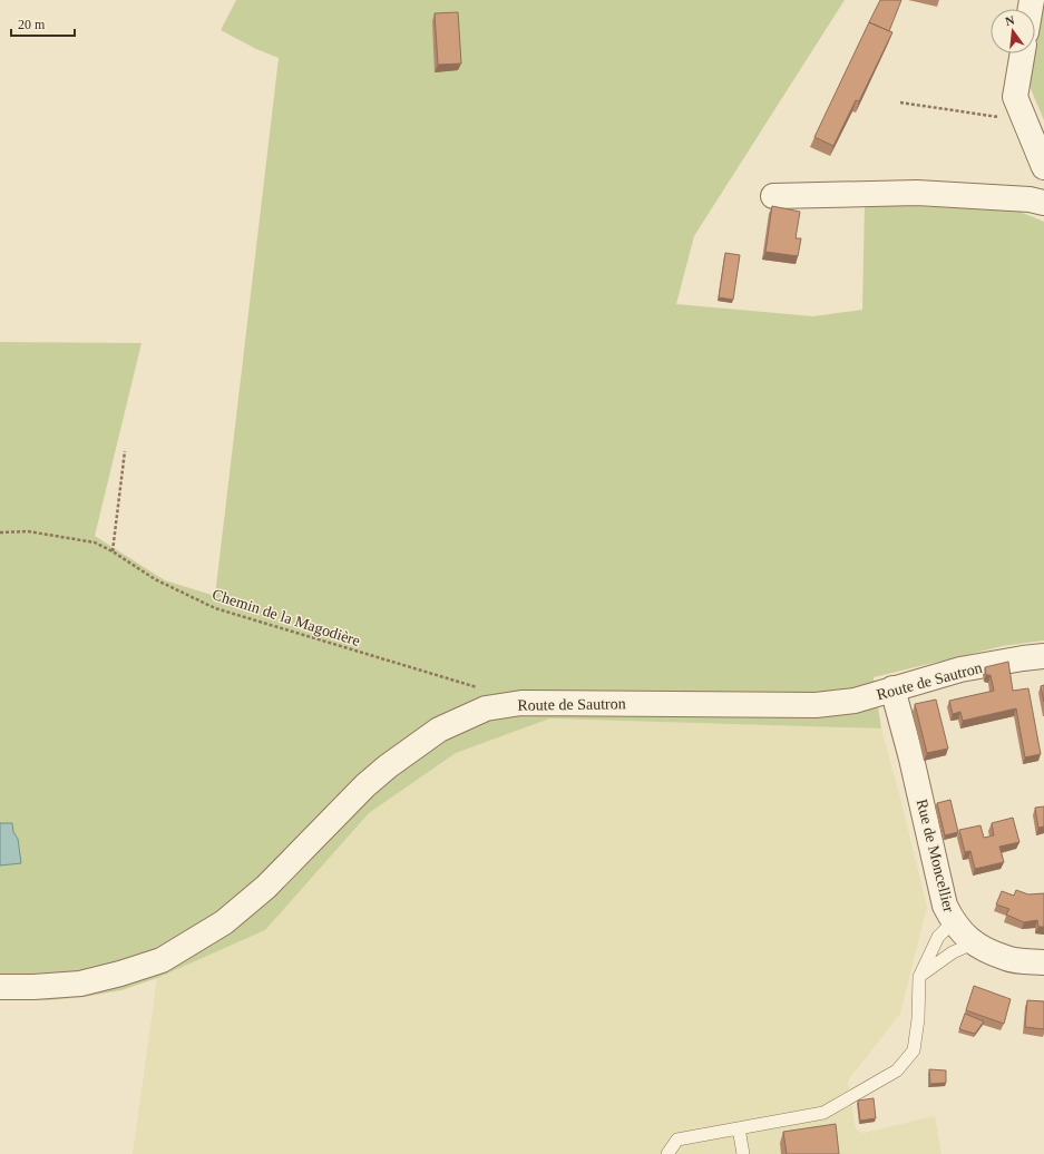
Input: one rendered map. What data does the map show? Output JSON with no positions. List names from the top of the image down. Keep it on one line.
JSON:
{"streets":{"street":["Route de Sautron","Rue de Moncellier"],"path":["Chemin de la Magodière"]},"crossings":[["Route de Sautron","Rue de Moncellier"]],"scale_bar":"20 m","north":"top"}
